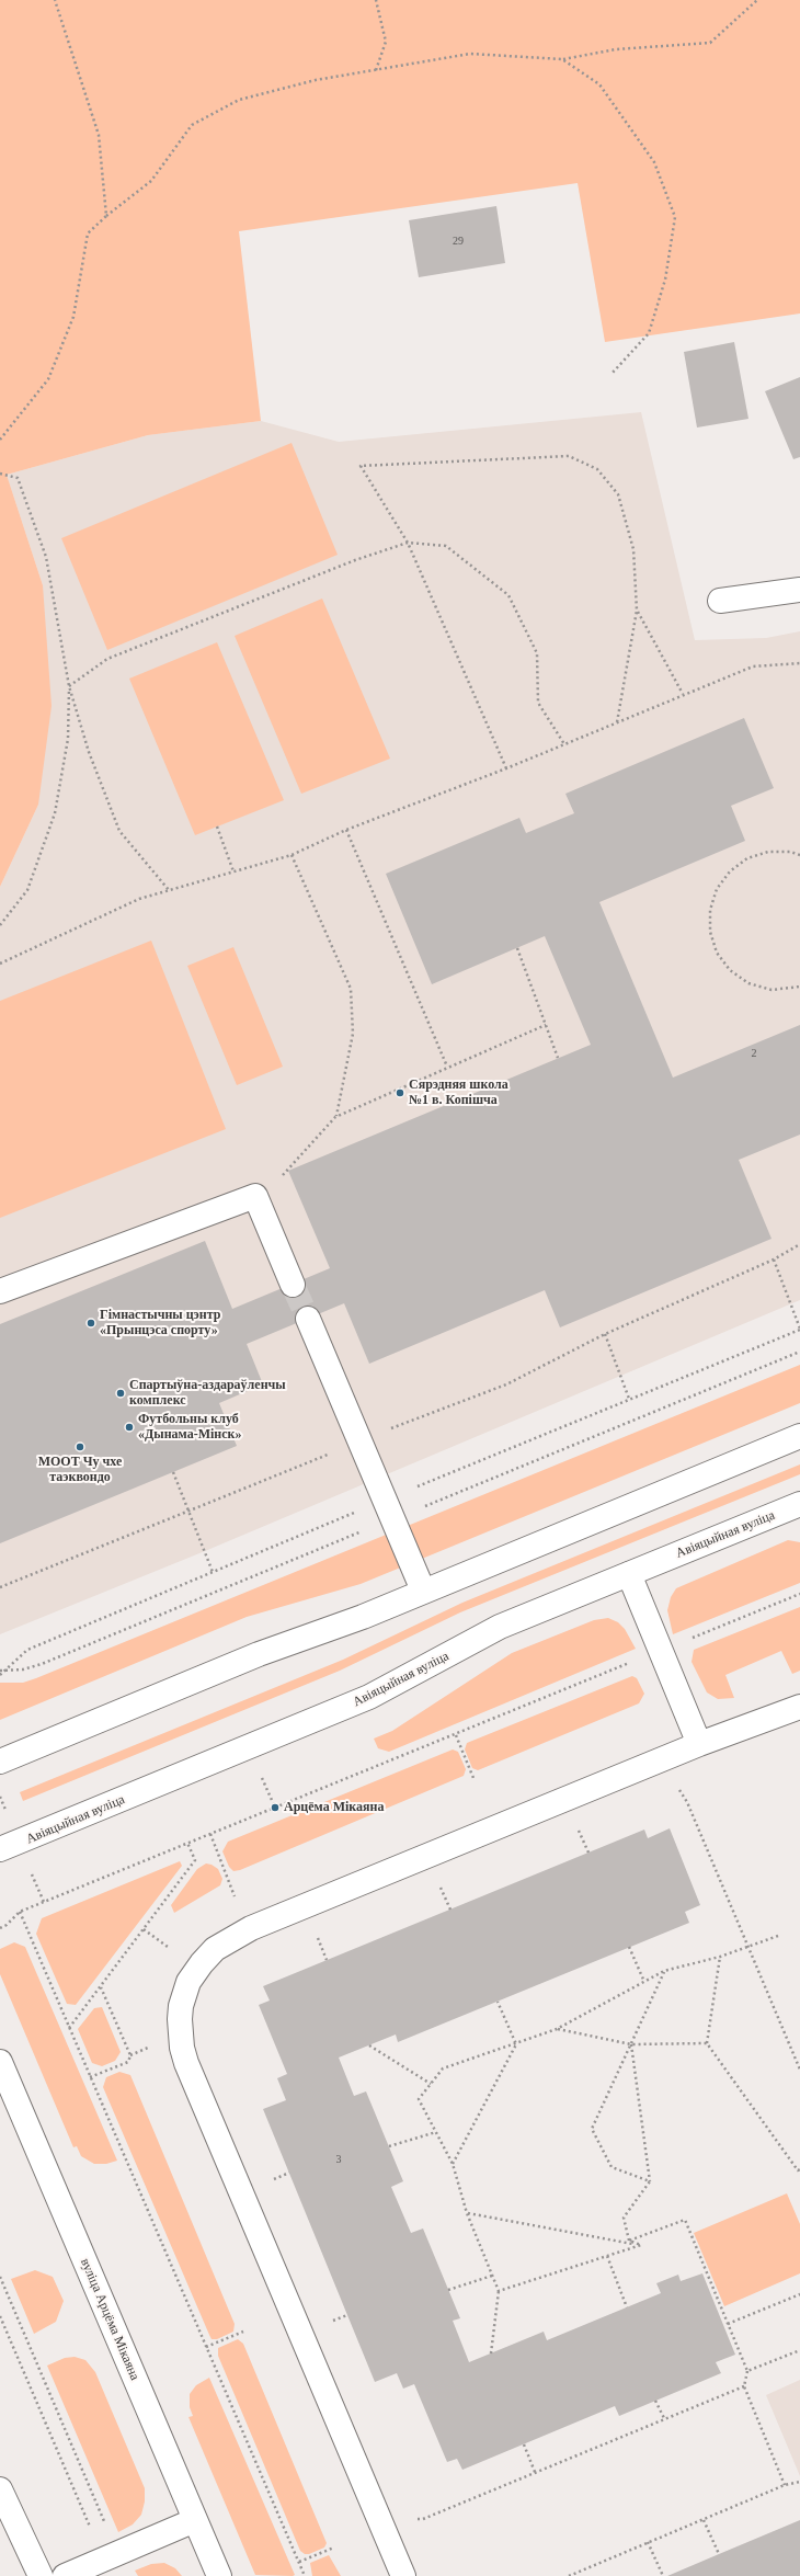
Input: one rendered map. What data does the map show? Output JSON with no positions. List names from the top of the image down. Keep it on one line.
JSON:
{"streets":{"main road":["Авіяцыйная вуліца","вуліца Арцёма Мікаяна"]},"places":["Сярэдняя школа №1 в. Копішча","Гімнастычны цэнтр «Прынцэса спорту»","Спартыўна-аздараўленчы комплекс","Футбольны клуб «Дынама-Мінск»","МООТ Чу чхе таэквондо","Арцёма Мікаяна"],"house_numbers":["29","2","3"]}
